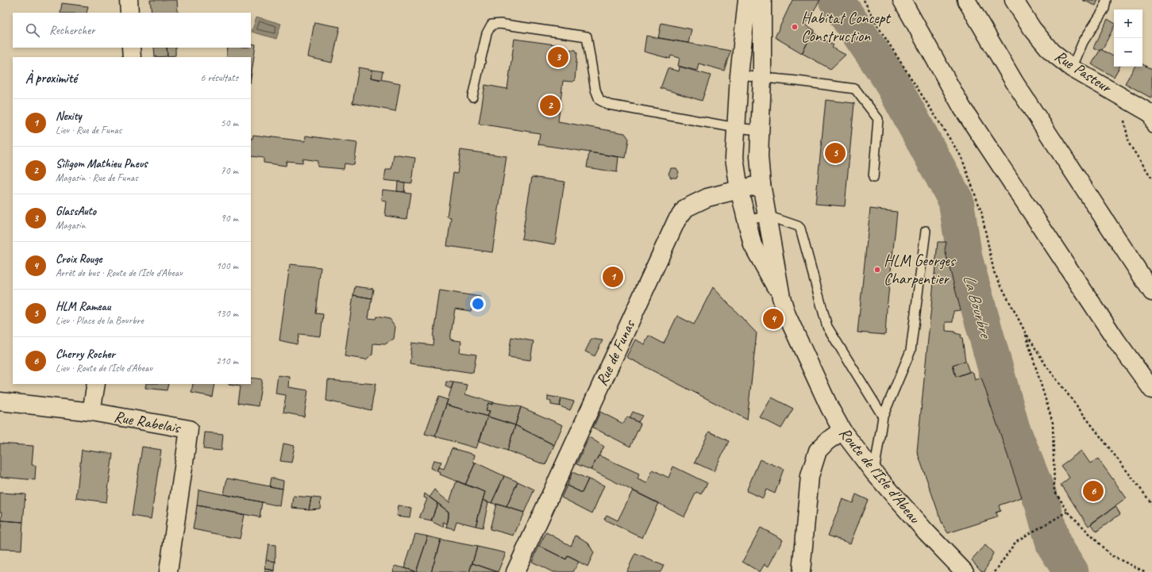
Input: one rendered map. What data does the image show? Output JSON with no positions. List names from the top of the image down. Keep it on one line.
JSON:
{"streets":{"main road":["Rue Pasteur","Rue de Funas","Rue Rabelais","Route de l'Isle d'Abeau"]},"crossings":[["Rue de Funas","Route de l'Isle d'Abeau"]],"water":["La Bourbre"],"places":["Habitat Concept Construction","HLM Georges Charpentier"],"page":{"map_buttons":["+","−"],"search":"Rechercher","pins":["3","2","5","1","4","6"],"heading":["À proximité","6 résultats"],"list":[{"mark":"1","name":"Nexity","note":"Lieu · Rue de Funas","value":"50 m"},{"mark":"2","name":"Siligom Mathieu Pneus","note":"Magasin · Rue de Funas","value":"70 m"},{"mark":"3","name":"GlassAuto","note":"Magasin","value":"90 m"},{"mark":"4","name":"Croix Rouge","note":"Arrêt de bus · Route de l'Isle d'Abeau","value":"100 m"},{"mark":"5","name":"HLM Rameau","note":"Lieu · Place de la Bourbre","value":"130 m"},{"mark":"6","name":"Cherry Rocher","note":"Lieu · Route de l'Isle d'Abeau","value":"210 m"}]}}
